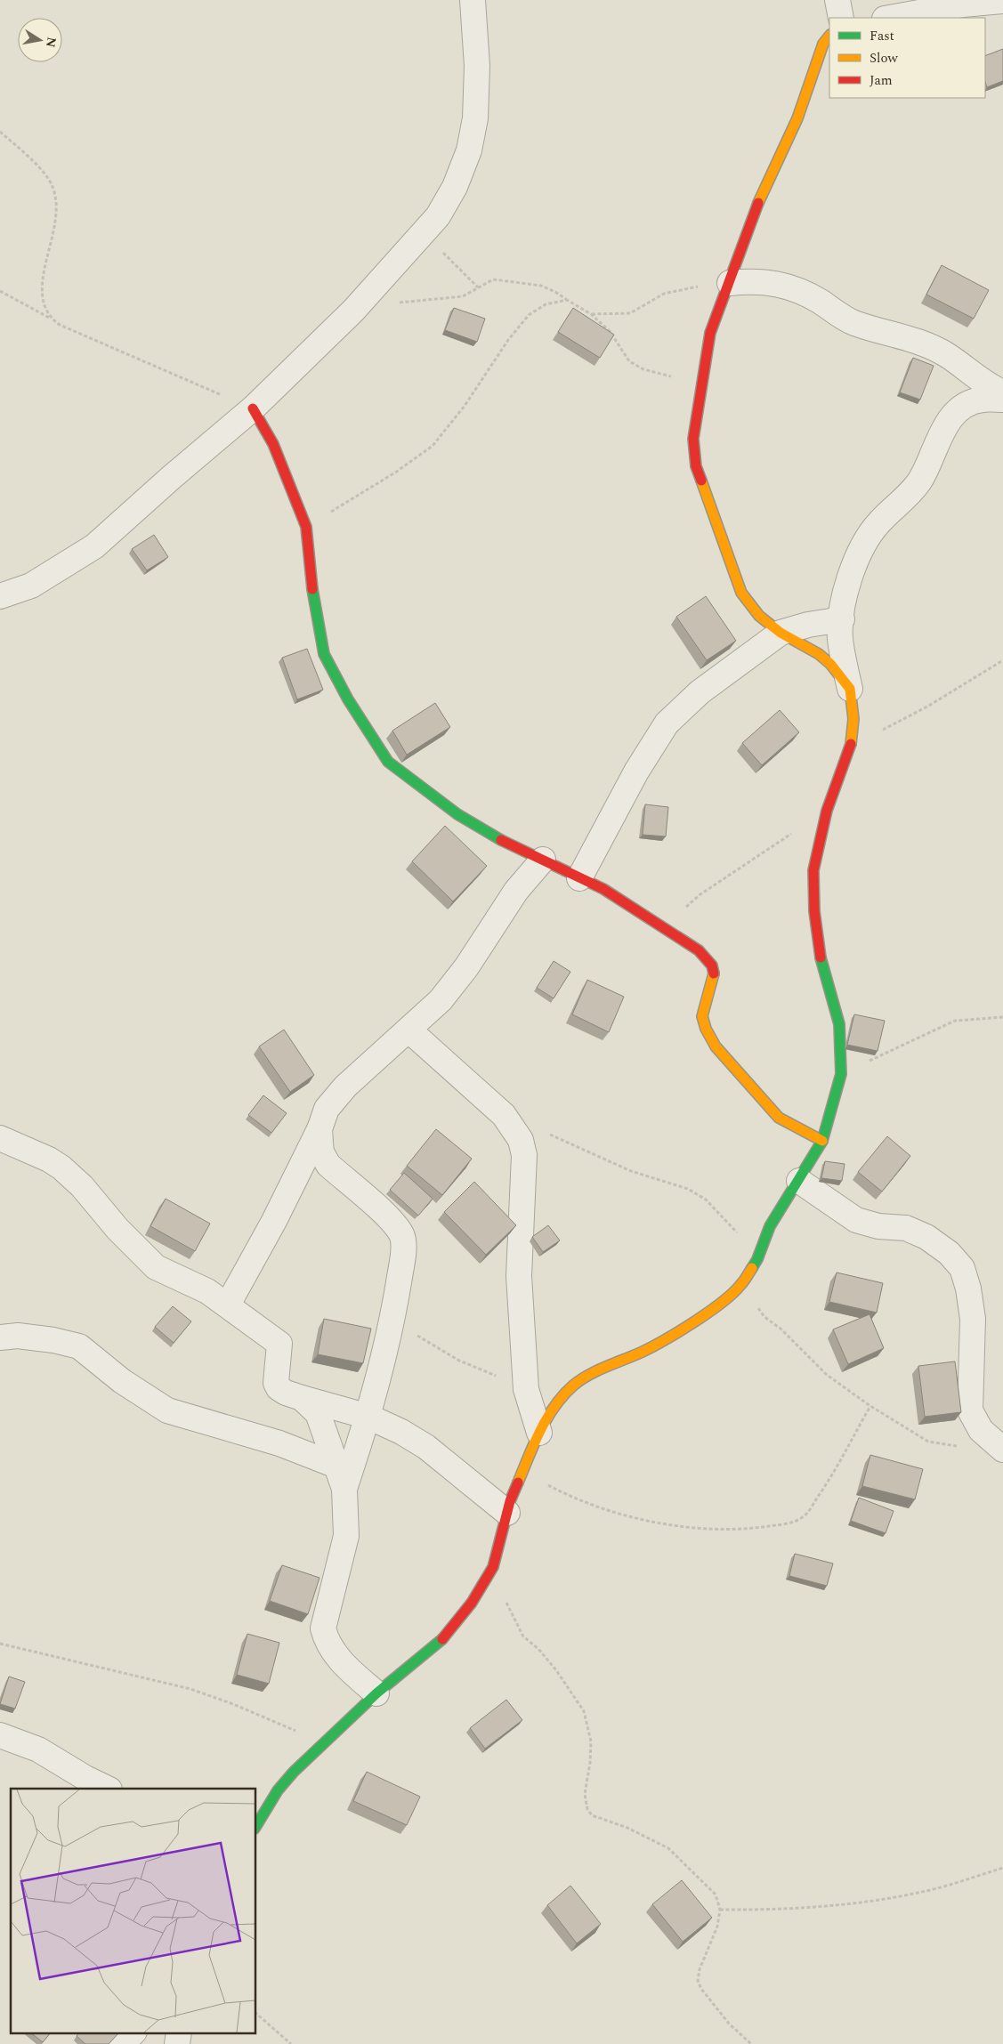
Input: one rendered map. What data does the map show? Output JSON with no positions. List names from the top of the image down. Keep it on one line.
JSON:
{"legend":["Fast","Slow","Jam"],"north":"right"}
